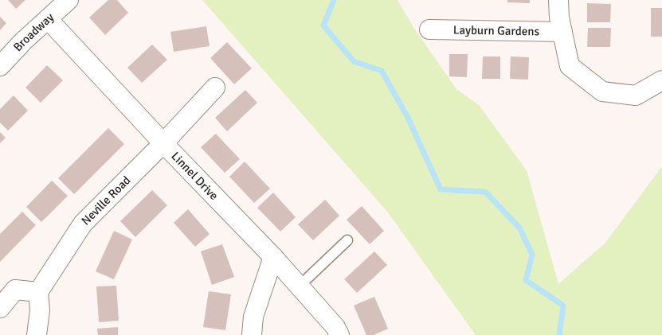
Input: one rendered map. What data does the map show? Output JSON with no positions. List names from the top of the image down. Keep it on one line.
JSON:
{"streets":{"street":["Layburn Gardens","Broadway","Linnel Drive","Neville Road"]},"crossings":[["Broadway","Linnel Drive"],["Linnel Drive","Neville Road"]]}
